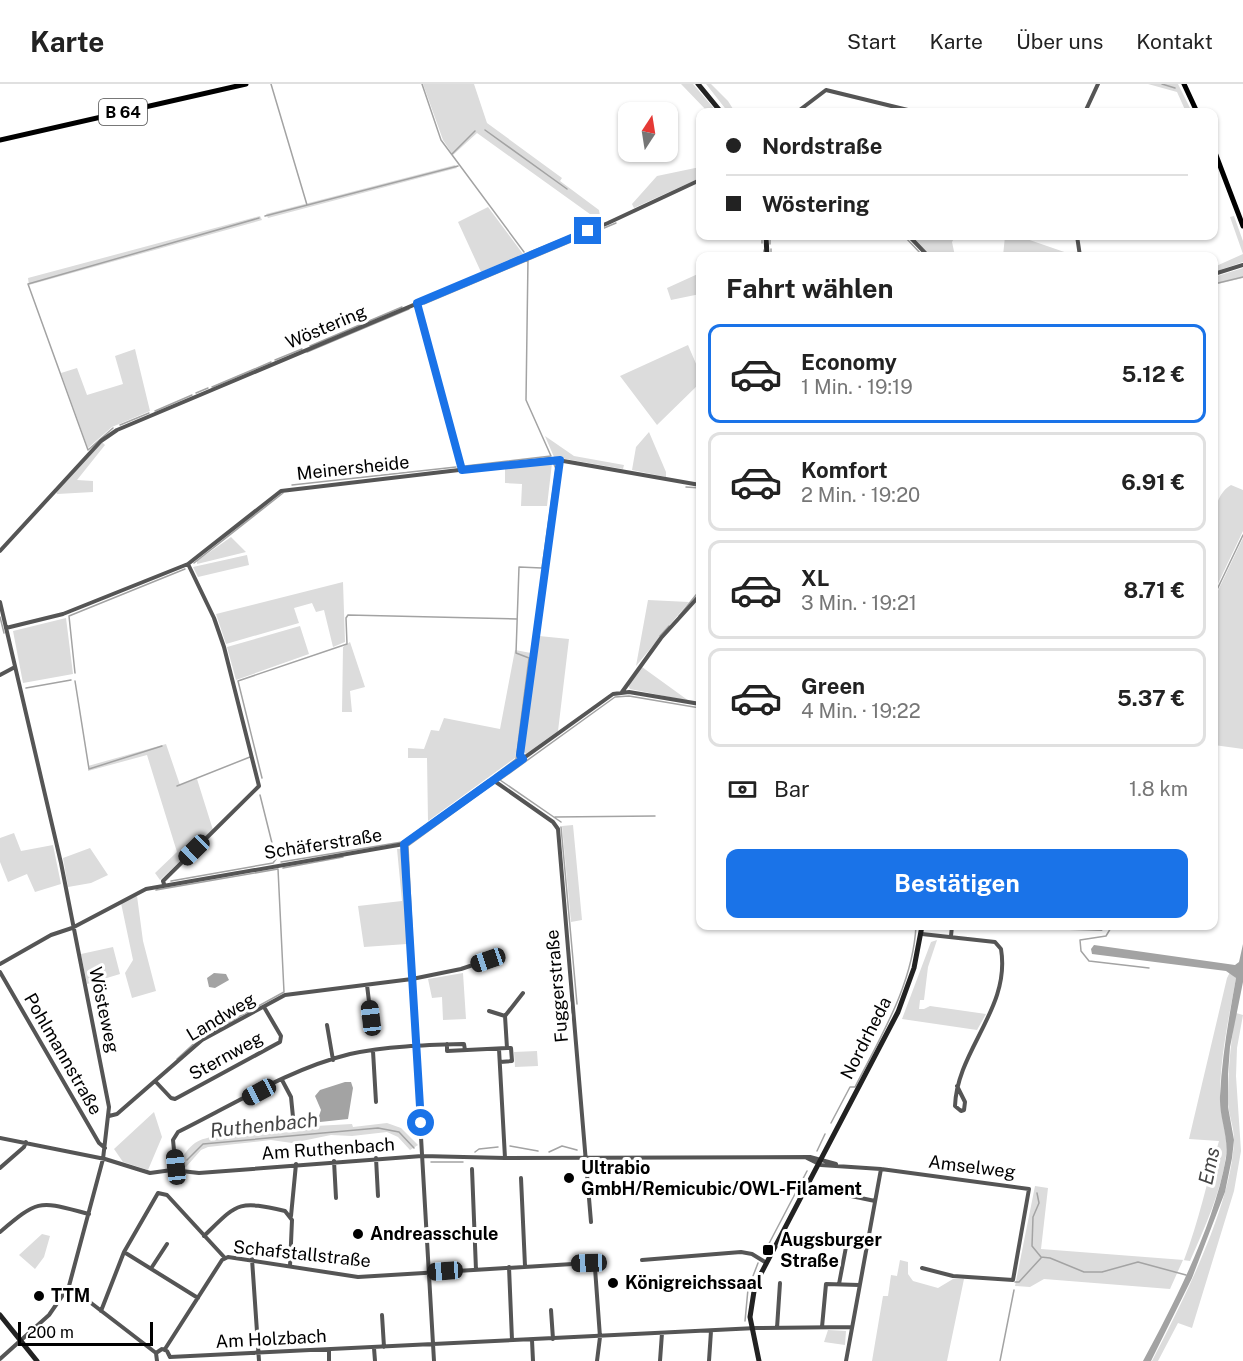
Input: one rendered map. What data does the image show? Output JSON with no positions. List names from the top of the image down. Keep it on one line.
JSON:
{"streets":{"main road":["B 64","Nordrheda"],"street":["Wöstering","Meinersheide","Schäferstraße","Fuggerstraße","Wösteweg","Landweg","Pohlmannstraße","Sternweg","Am Ruthenbach","Amselweg","Schafstallstraße","Am Holzbach"]},"crossings":[["Meinersheide","Wösteweg"],["Schäferstraße","Fuggerstraße"],["Schäferstraße","Wösteweg"],["Fuggerstraße","Am Ruthenbach"],["Wösteweg","Landweg"],["Wösteweg","Pohlmannstraße"],["Wösteweg","Am Ruthenbach"],["Landweg","Sternweg"],["Nordrheda","Am Ruthenbach"],["Nordrheda","Amselweg"],["Nordrheda","Am Holzbach"],["Am Ruthenbach","Amselweg"],["Schafstallstraße","Am Holzbach"]],"water":["Ruthenbach","Ems"],"places":{"other":["Ultrabio GmbH/Remicubic/OWL-Filament","Andreasschule","Königreichssaal","TTM"],"transit":["Augsburger Straße"]},"scale_bar":"200 m","north":"top","page":{"header":"Karte","nav":["Start","Karte","Über uns","Kontakt"],"banner":["Nordstraße","Wöstering"],"heading":"Fahrt wählen","list":[{"name":"Economy","note":"1 Min. · 19:19","value":"5.12 €"},{"name":"Komfort","note":"2 Min. · 19:20","value":"6.91 €"},{"name":"XL","note":"3 Min. · 19:21","value":"8.71 €"},{"name":"Green","note":"4 Min. · 19:22","value":"5.37 €"}],"pay":["Bar","1.8 km"],"buttons":"Bestätigen","scale":"200 m"}}
